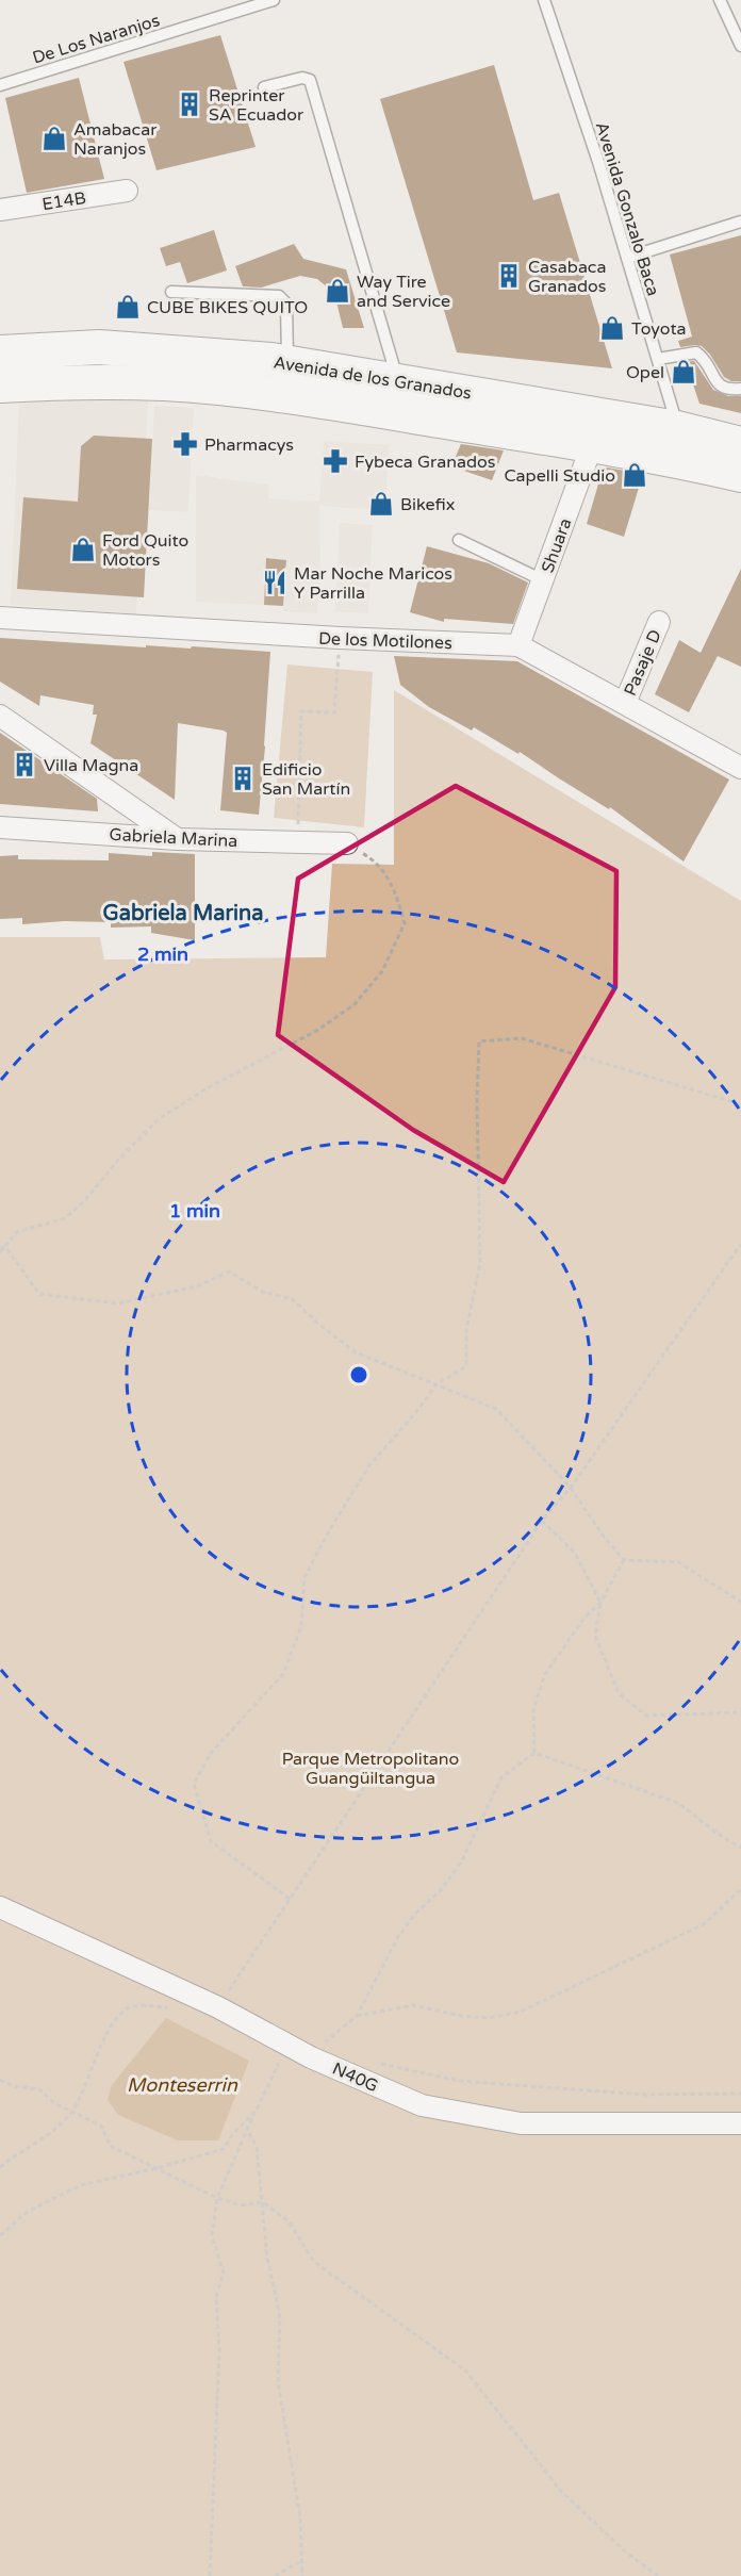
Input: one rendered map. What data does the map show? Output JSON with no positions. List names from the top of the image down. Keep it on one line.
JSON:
{"streets":{"main road":["Avenida de los Granados"],"street":["E14B","Shuara","De los Motilones","Pasaje D","Gabriela Marina","N40G"],"lane":["De Los Naranjos","Avenida Gonzalo Baca"]},"crossings":[["Avenida Gonzalo Baca","Avenida de los Granados"],["Avenida de los Granados","Shuara"],["Shuara","De los Motilones"],["De los Motilones","Pasaje D"]],"districts":["Gabriela Marina"],"water":["Monteserrin"],"parks":["Parque Metropolitano Guangüiltangua"],"places":{"building":["Reprinter SA Ecuador","Casabaca Granados","Villa Magna","Edificio San Martín"],"shop":["Amabacar Naranjos","Way Tire and Service","CUBE BIKES QUITO","Toyota","Opel","Capelli Studio","Bikefix","Ford Quito Motors"],"pharmacy":["Pharmacys","Fybeca Granados"],"restaurant":["Mar Noche Maricos Y Parrilla"]},"rings":["2 min","1 min"]}
